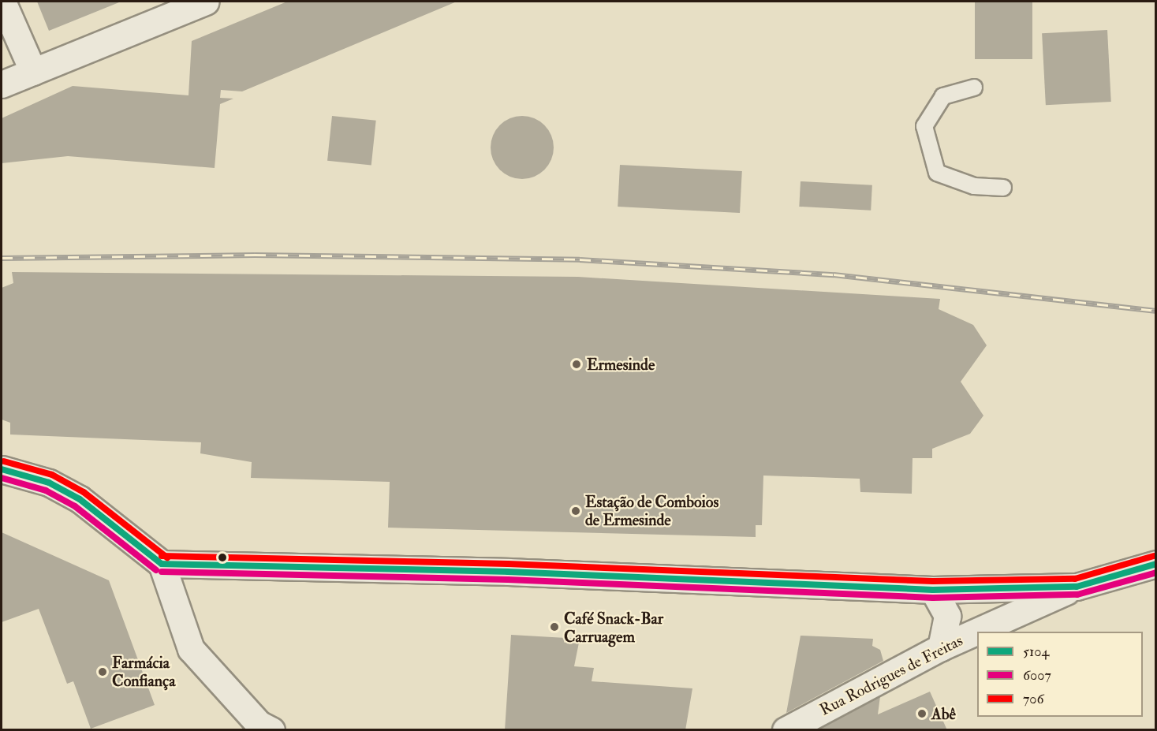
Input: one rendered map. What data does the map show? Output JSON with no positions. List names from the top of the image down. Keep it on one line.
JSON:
{"streets":{"main road":["Rua Rodrigues de Freitas"]},"places":["Ermesinde","Estação de Comboios de Ermesinde","Café Snack-Bar Carruagem","Farmácia Confiança","Abê"],"lines":["transit line 706","transit line 5104","transit line 6007"],"legend":["5104","6007","706"]}
